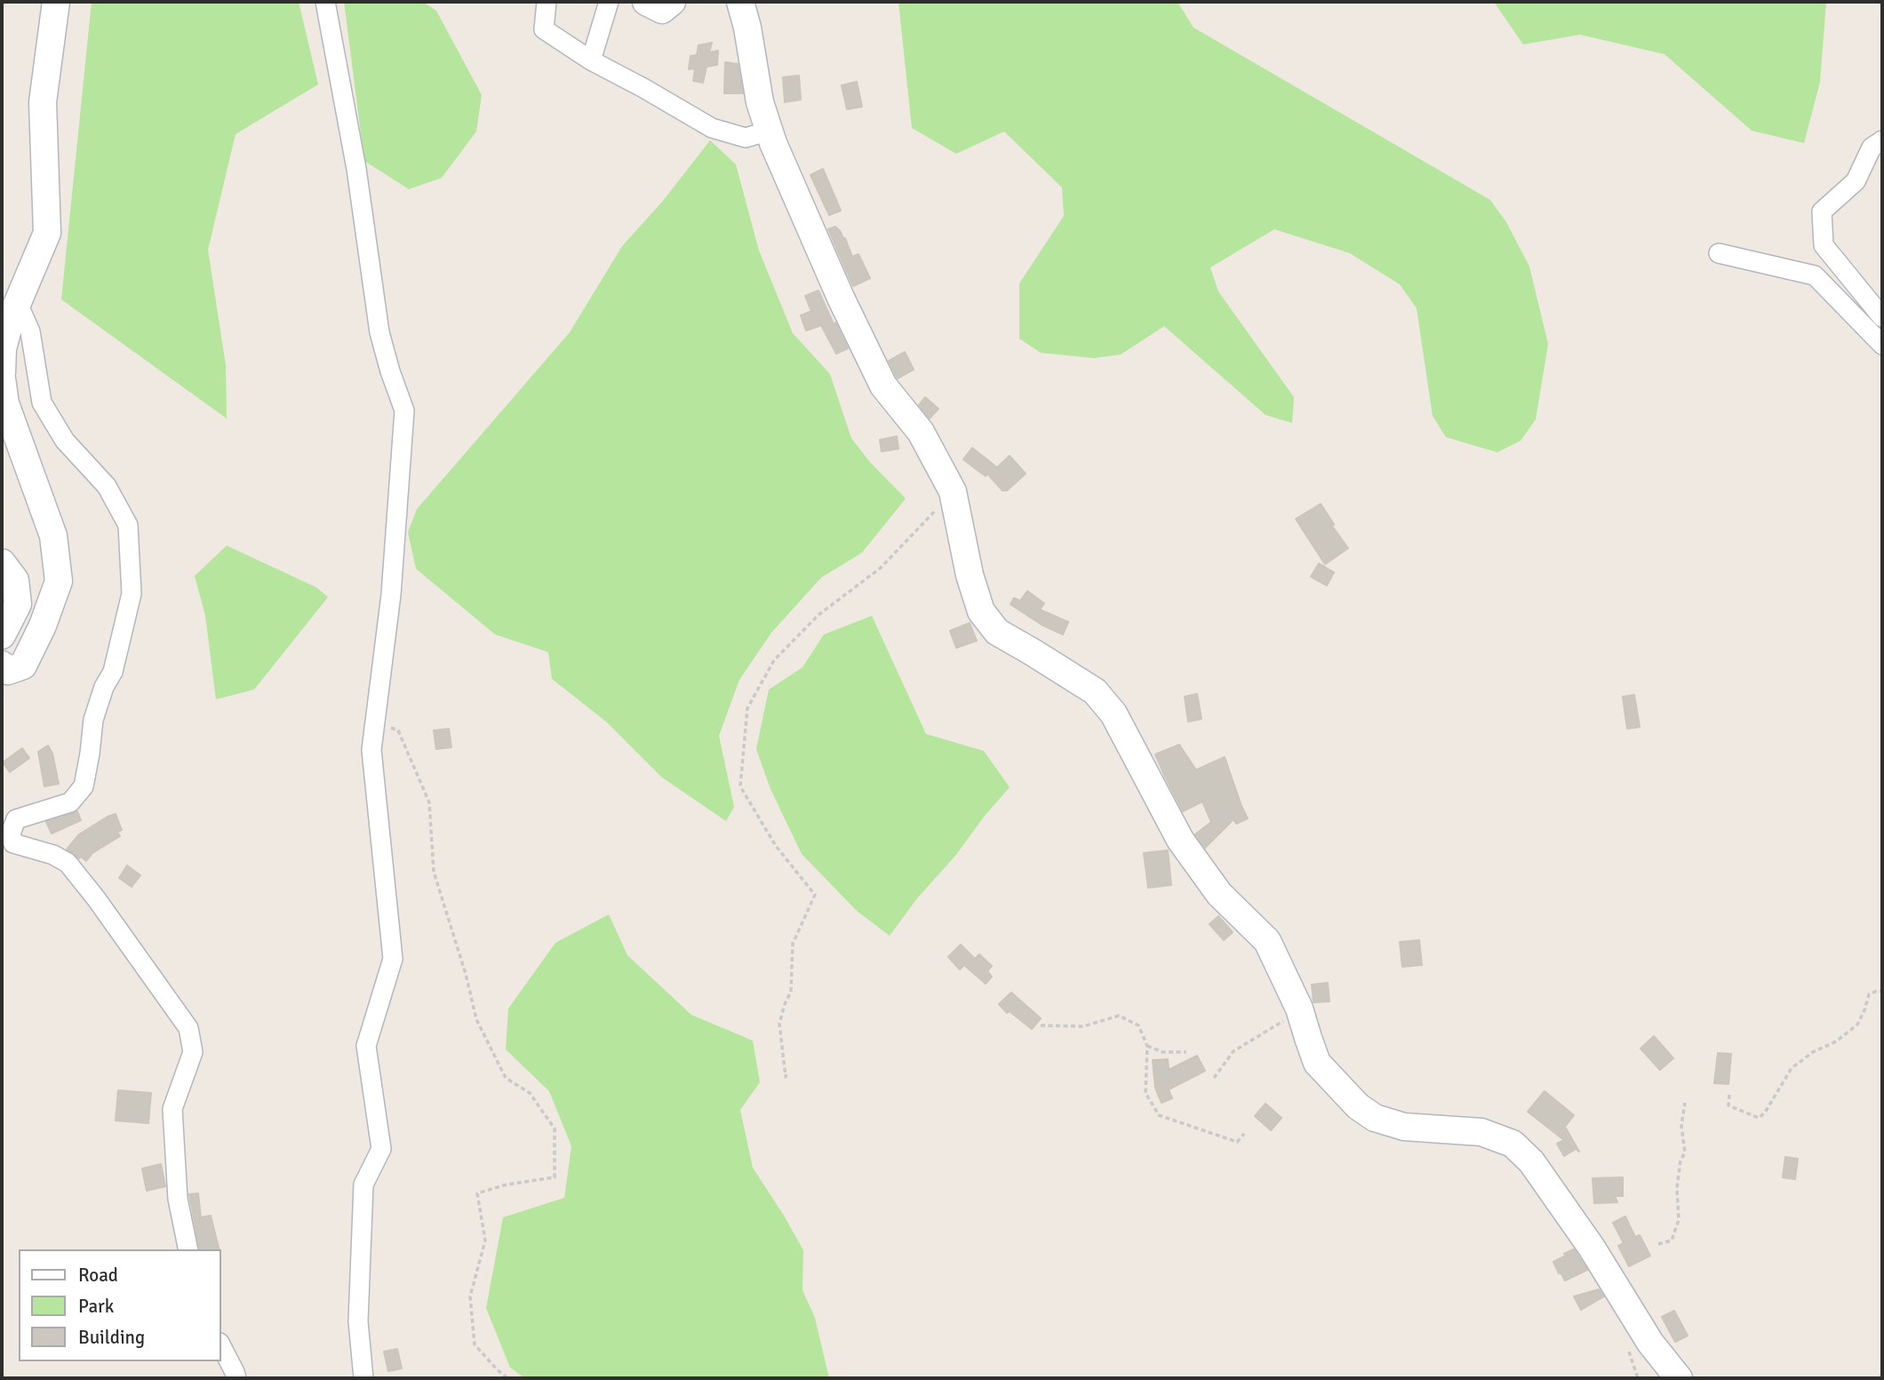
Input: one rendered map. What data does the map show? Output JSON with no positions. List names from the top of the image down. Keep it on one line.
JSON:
{"legend":["Road","Park","Building"]}
